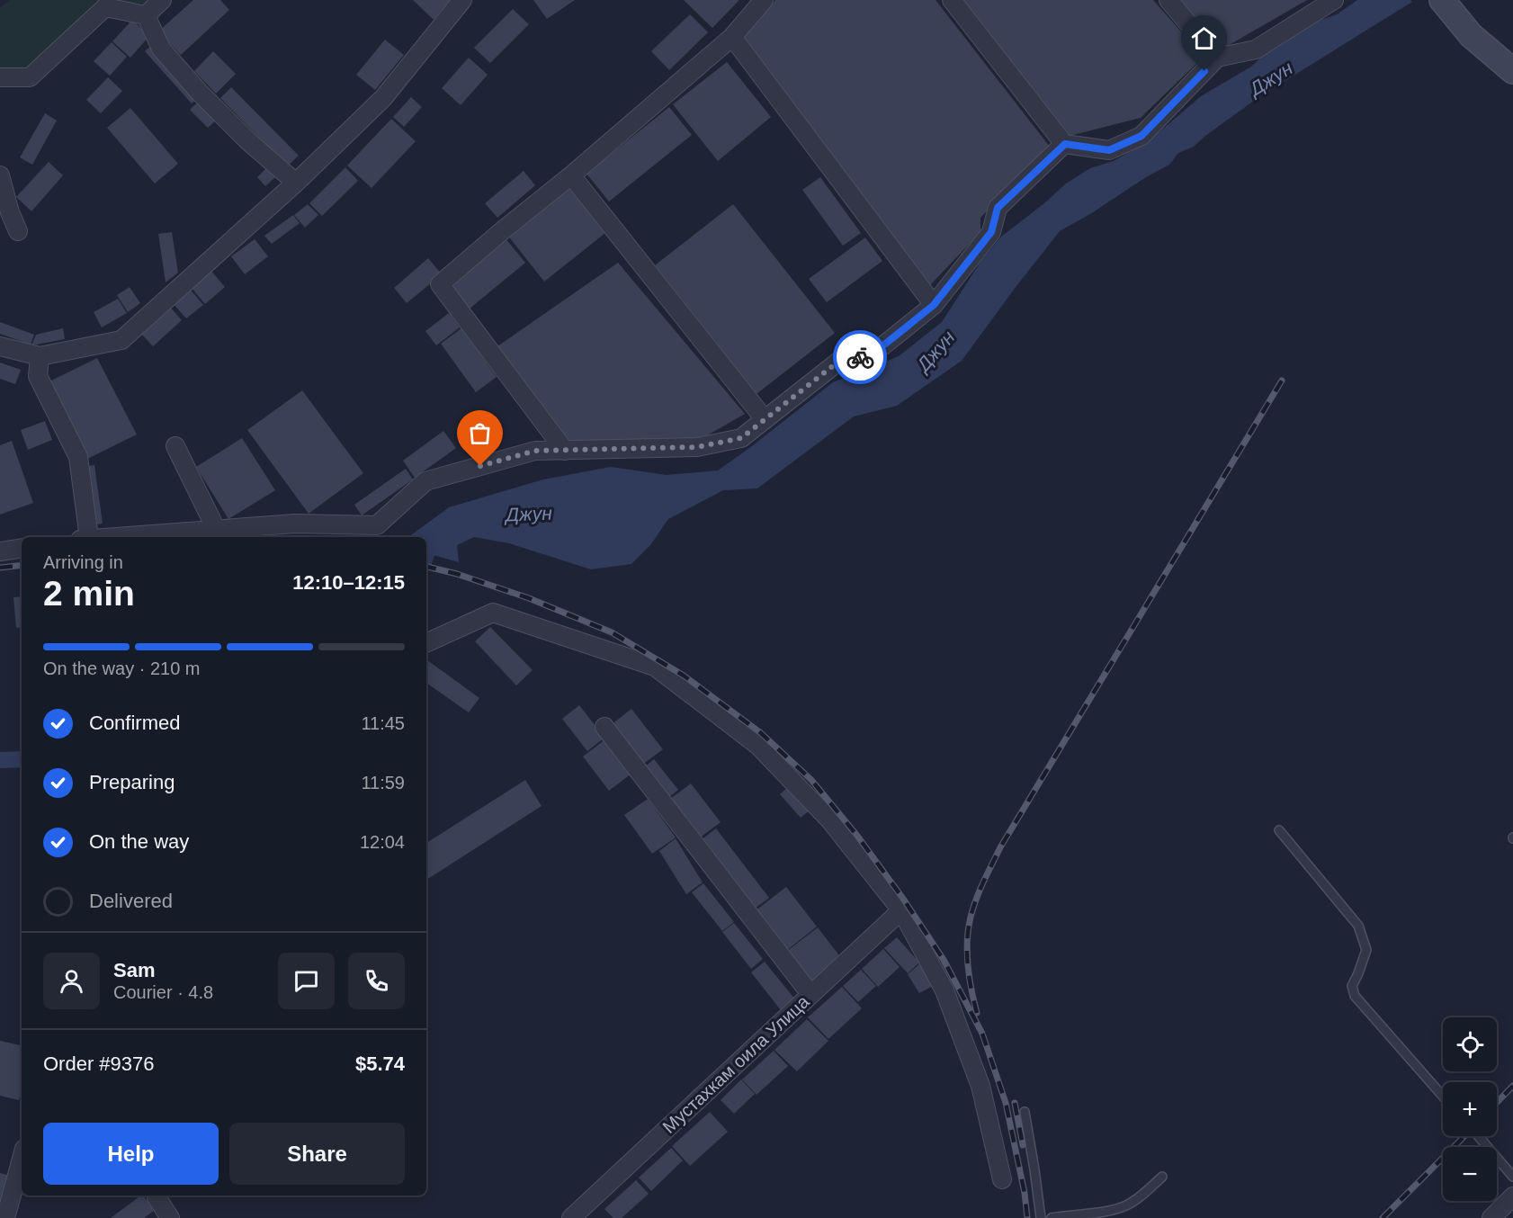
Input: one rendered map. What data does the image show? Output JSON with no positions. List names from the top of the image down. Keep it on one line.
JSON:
{"streets":{"street":["Мустахкам оила Улица"]},"water":["Джун"],"page":{"heading":["2 min","Arriving in","12:10–12:15"],"panel":["Sam","Courier · 4.8","Order #9376","$5.74"],"bar":"On the way · 210 m","list":[["Confirmed","11:45"],["Preparing","11:59"],["On the way","12:04"],"Delivered"],"map_buttons":["+","−"],"buttons":["Help","Share"]}}
